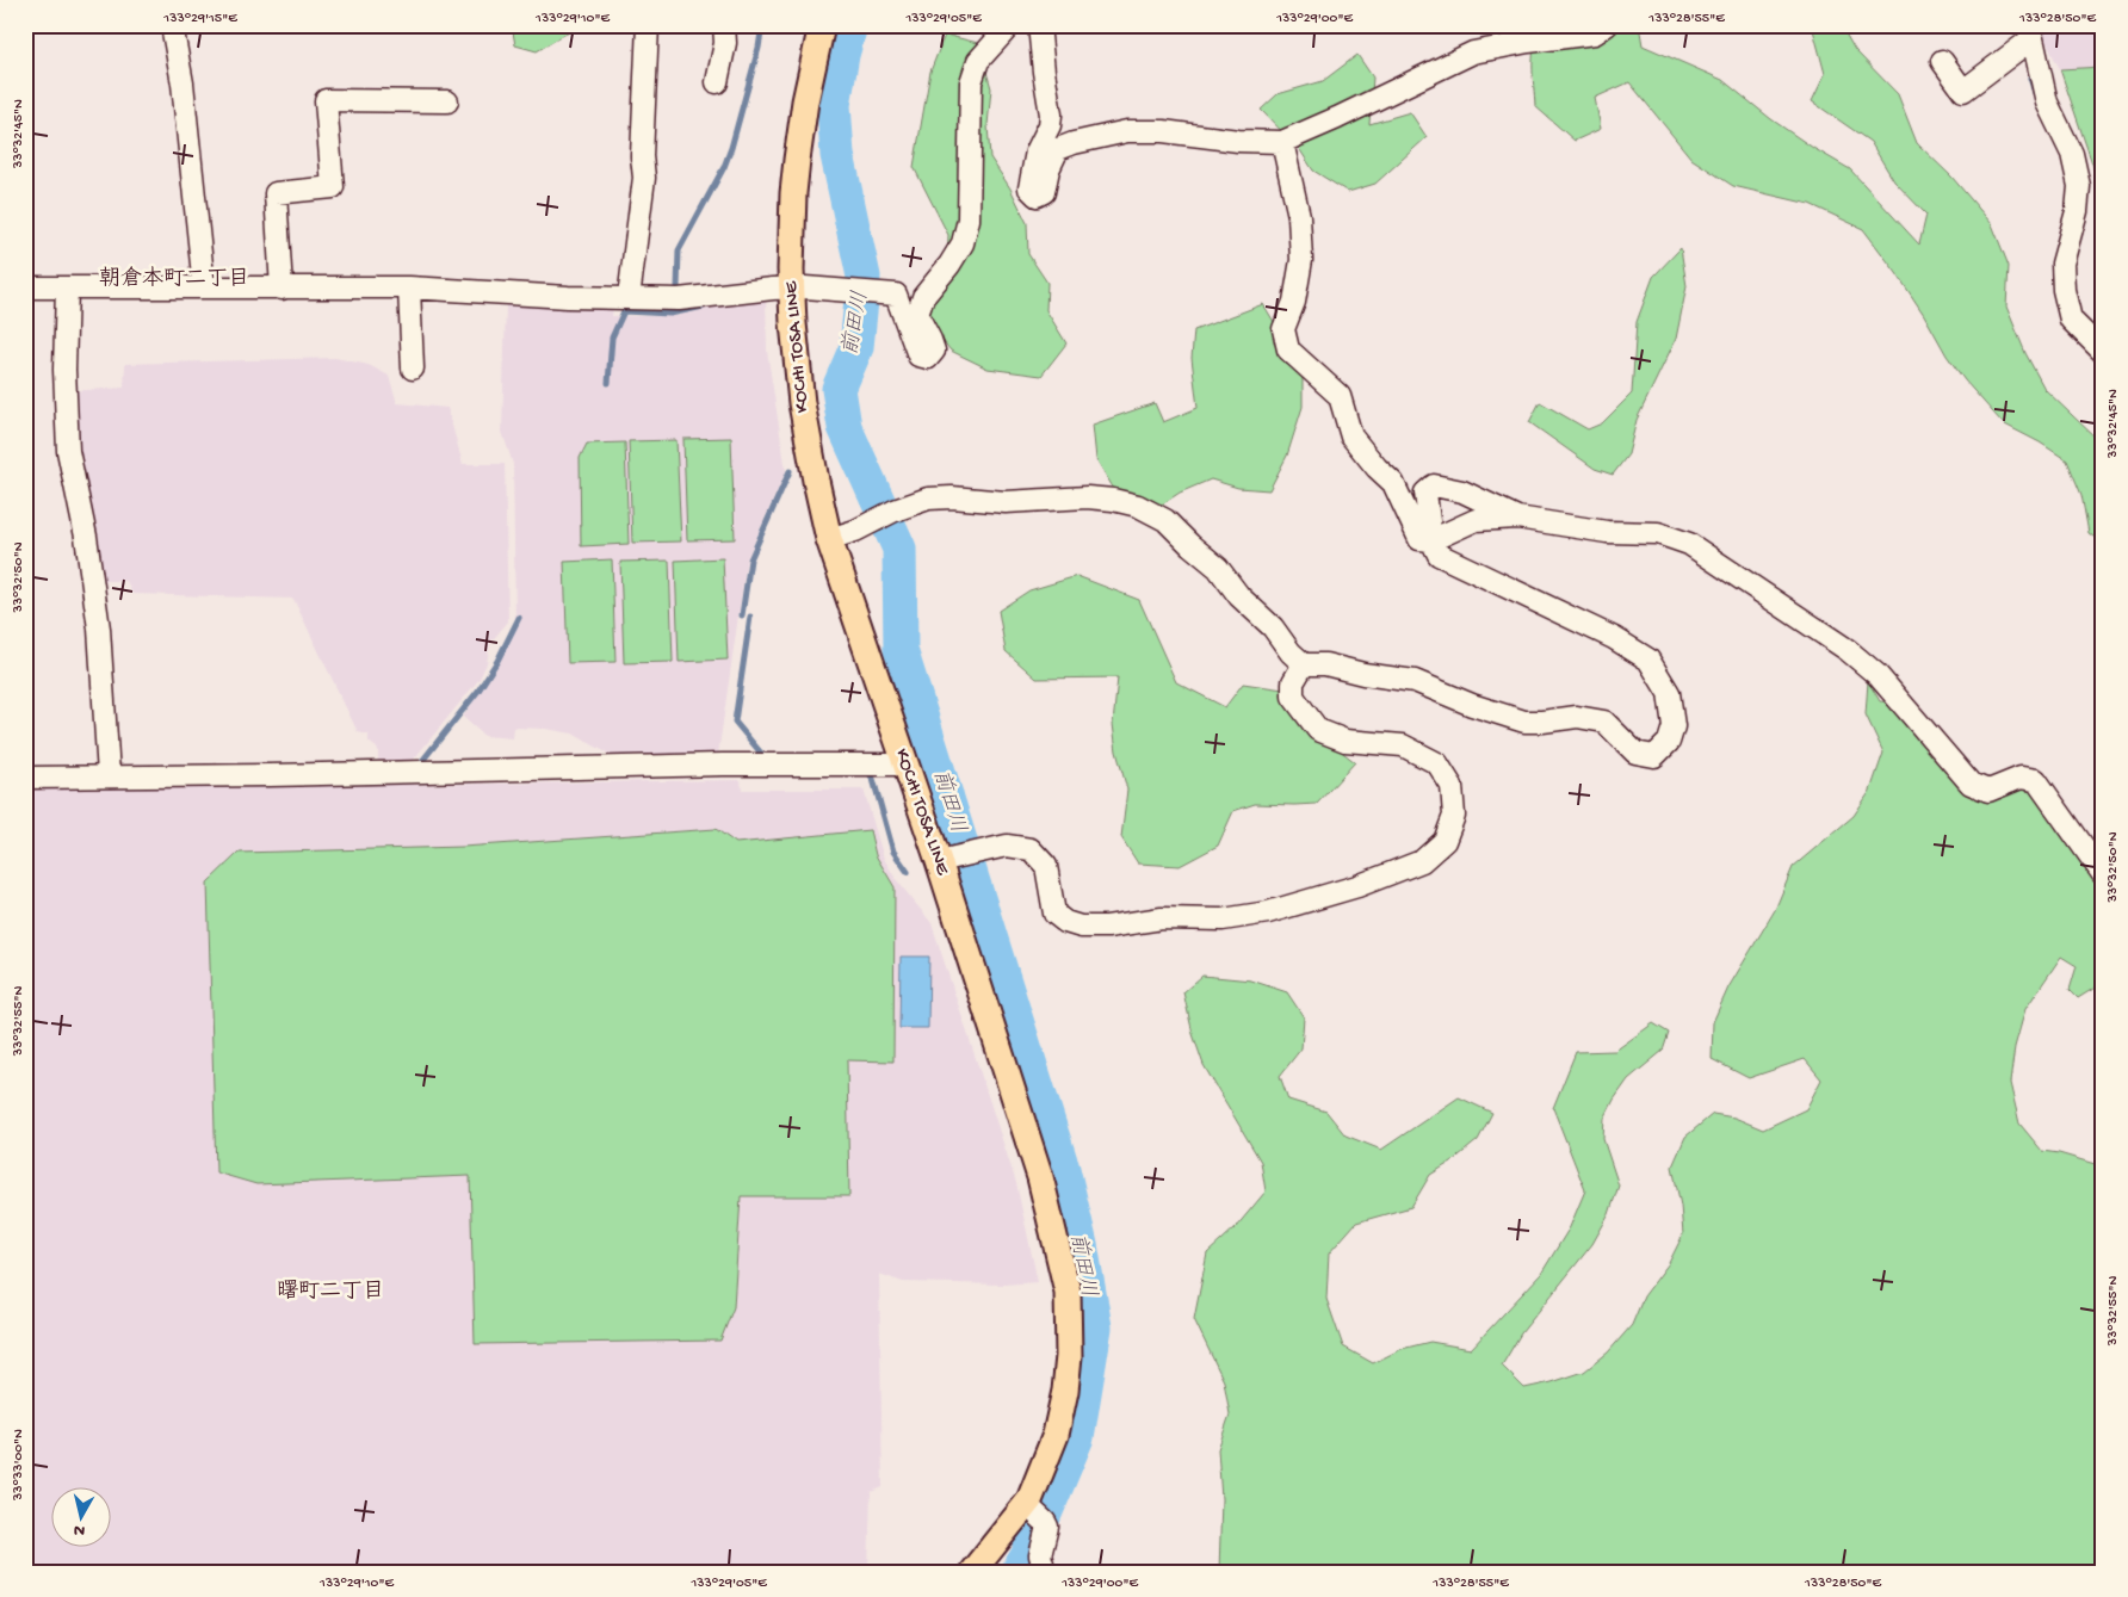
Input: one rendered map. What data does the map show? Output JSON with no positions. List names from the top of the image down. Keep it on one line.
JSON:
{"streets":{"main road":["KOCHI TOSA LINE"]},"districts":["朝倉本町二丁目","曙町二丁目"],"water":["前田川"],"north":"bottom","coordinates":["133°29'15\"E","133°29'10\"E","133°29'05\"E","133°29'00\"E","133°28'55\"E","133°28'50\"E","33°32'45\"N","33°32'50\"N","33°32'55\"N","33°33'00\"N"]}
